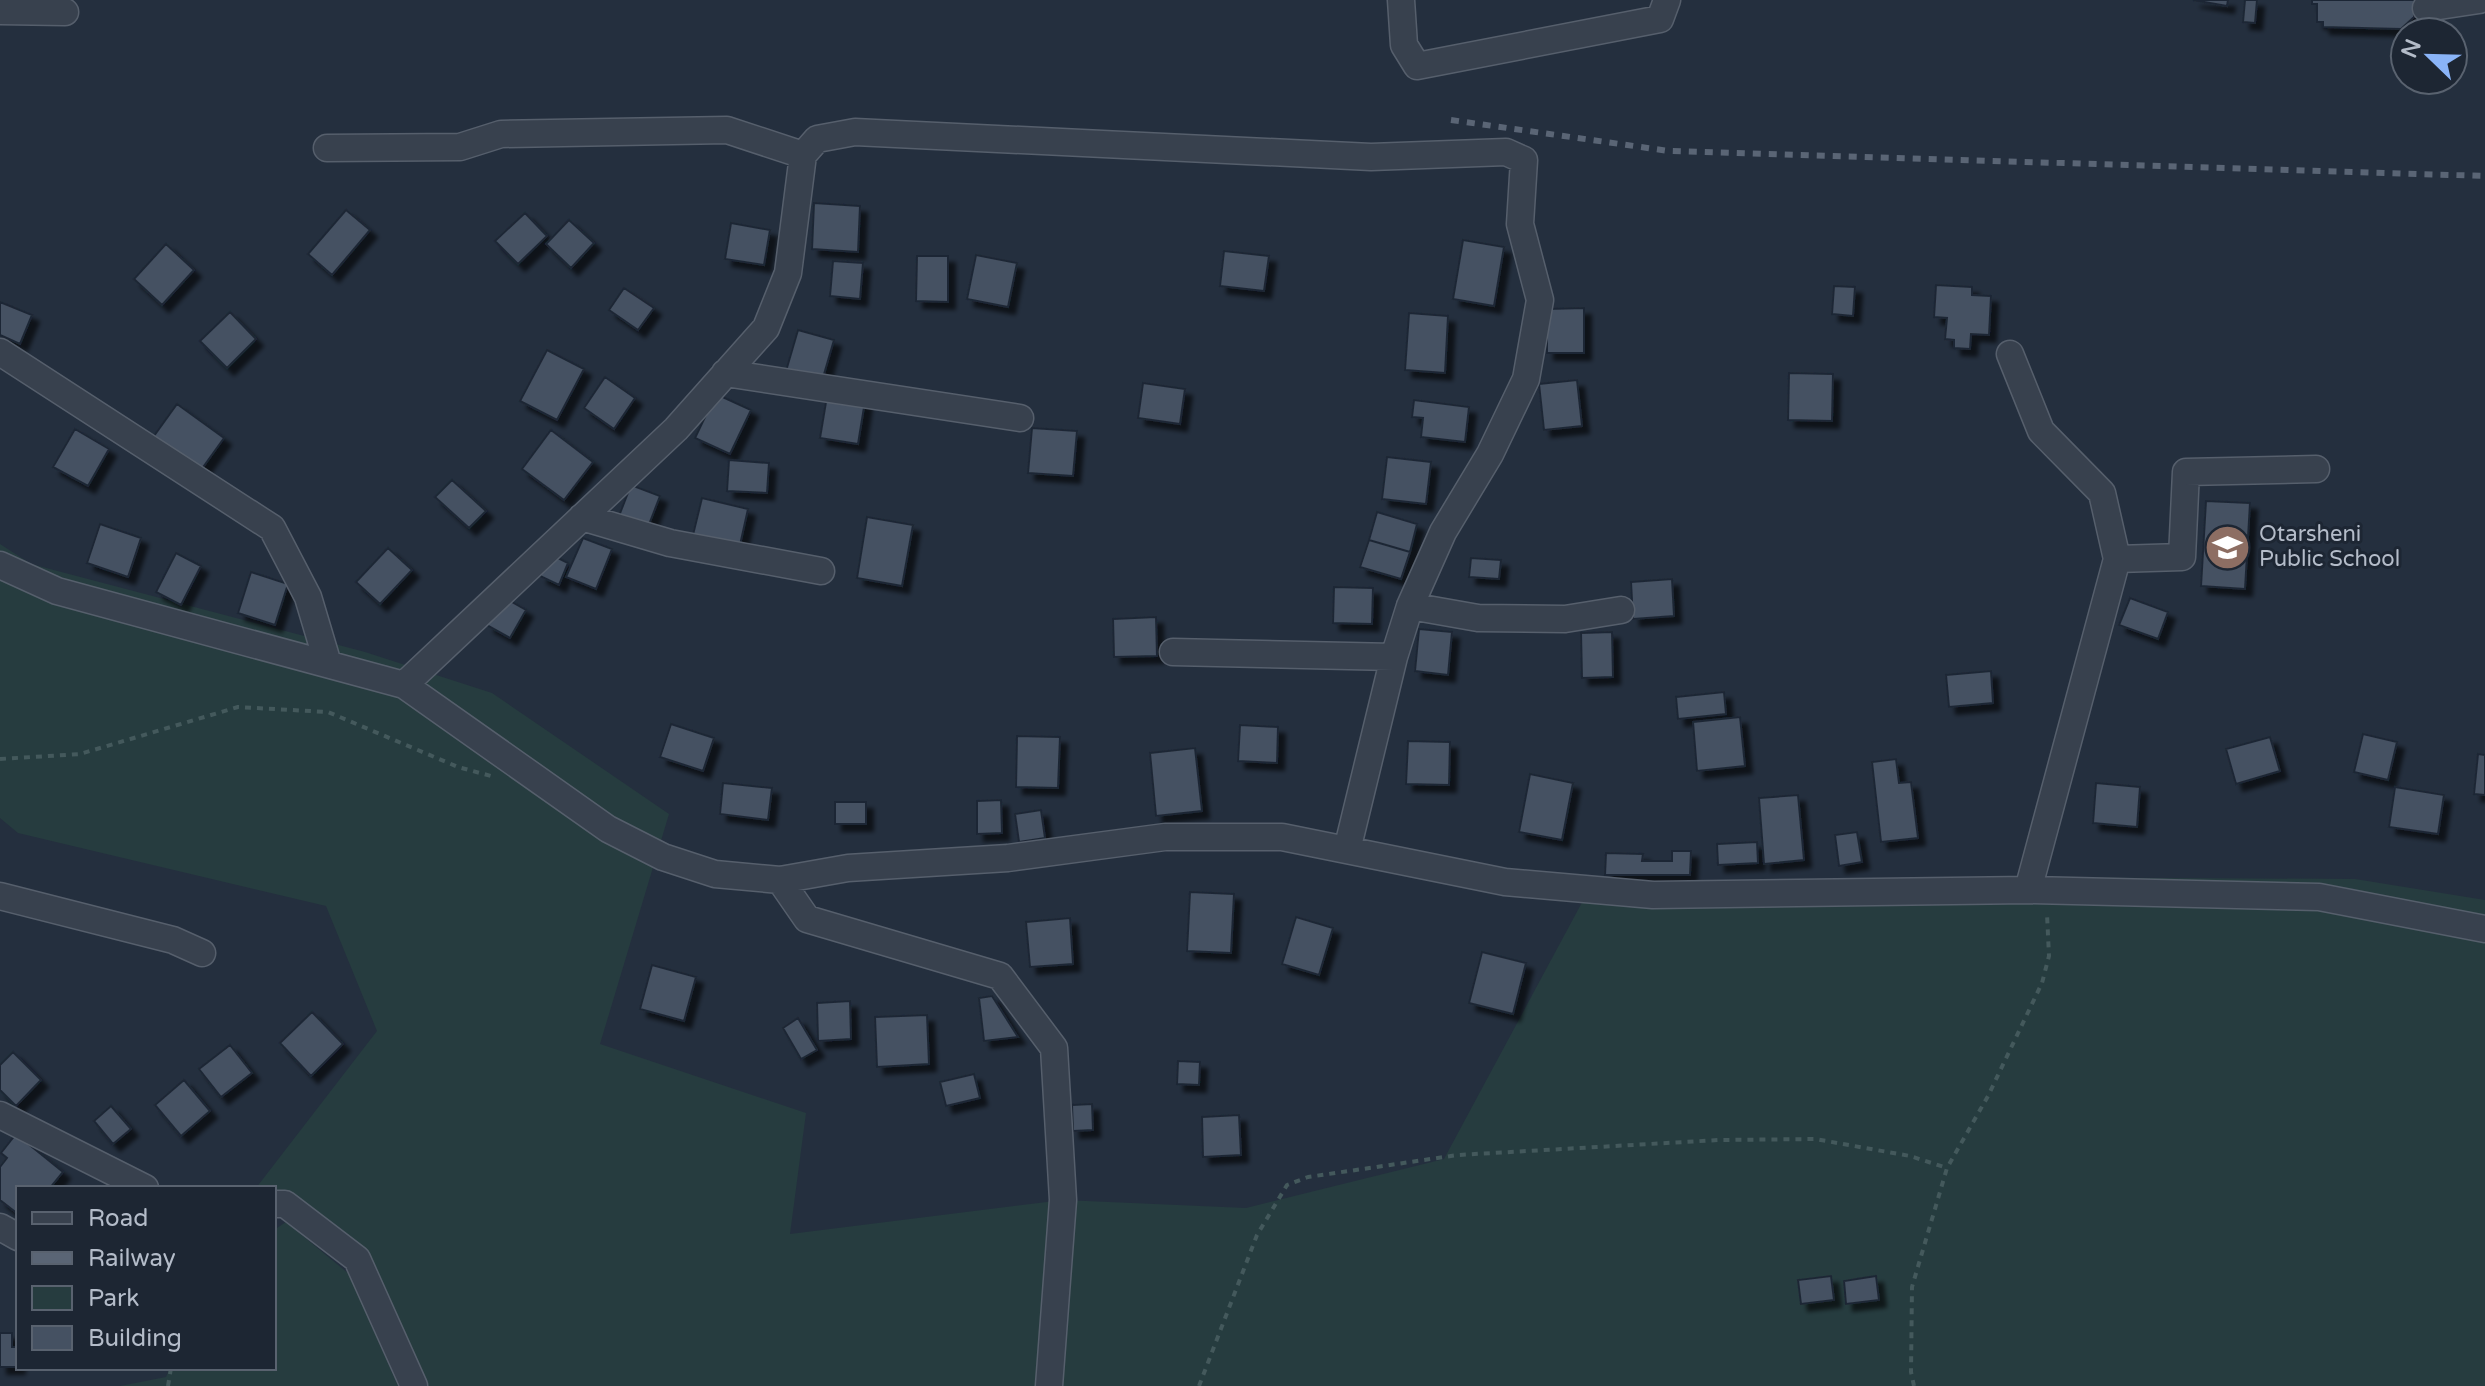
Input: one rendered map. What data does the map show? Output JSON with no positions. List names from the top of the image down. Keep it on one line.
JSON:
{"places":{"school or university":["Otarsheni Public School"]},"legend":["Road","Railway","Park","Building"],"north":"top left"}
